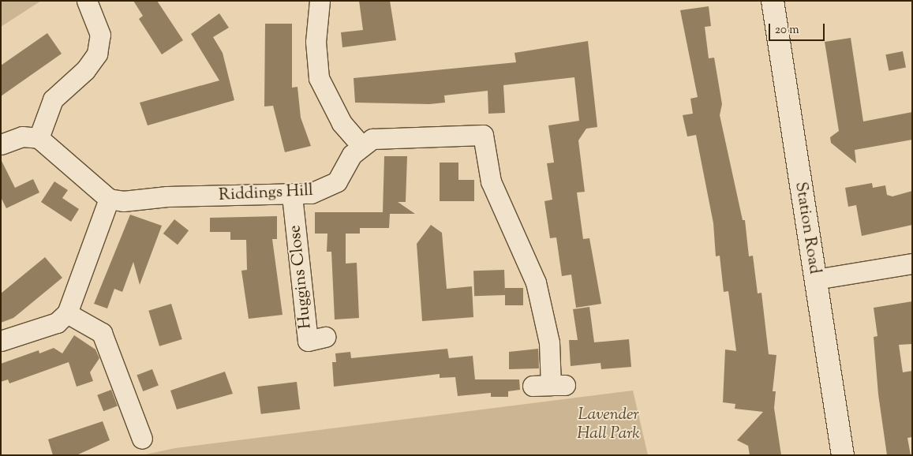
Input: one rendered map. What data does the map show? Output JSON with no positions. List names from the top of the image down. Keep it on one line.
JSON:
{"streets":{"street":["Riddings Hill","Station Road","Huggins Close"]},"crossings":[["Riddings Hill","Huggins Close"]],"parks":["Lavender Hall Park"],"scale_bar":"20 m"}
